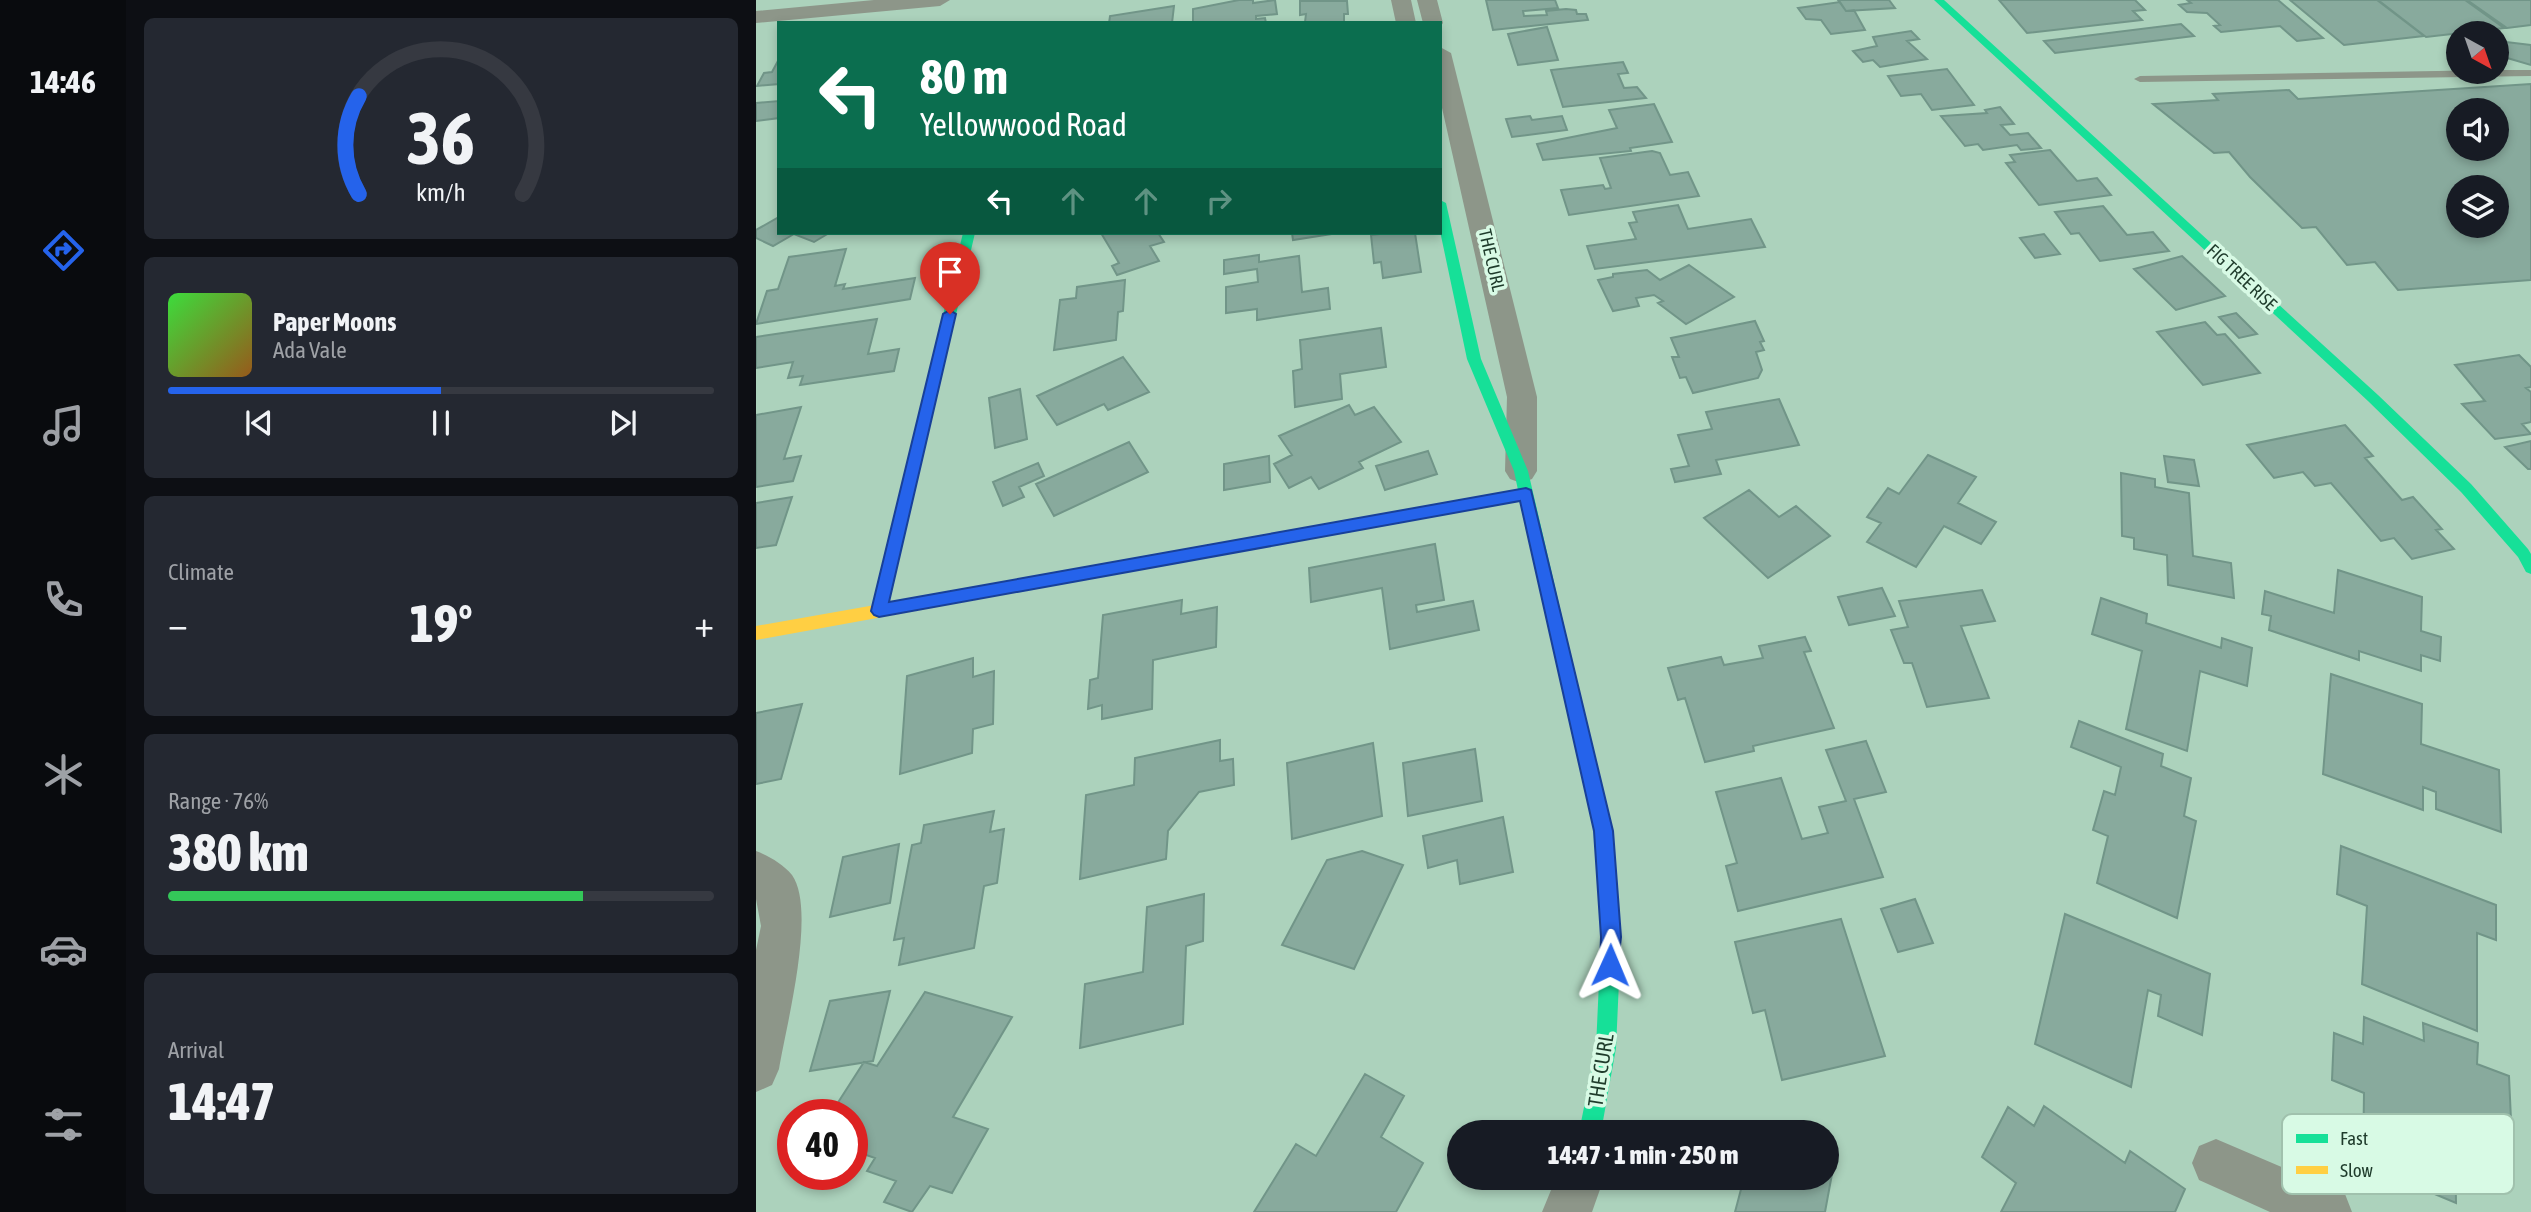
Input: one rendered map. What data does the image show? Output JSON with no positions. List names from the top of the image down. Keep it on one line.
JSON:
{"streets":{"street":["THE CURL","FIG TREE RISE"]},"legend":["Fast","Slow"],"north":"bottom right","page":{"tabs":"14:46","turn":["80 m","Yellowwood Road"],"song":["Paper Moons","Ada Vale"],"tile":["Climate",["Range · 76%","380 km"],["Arrival","14:47"]],"heat":["−","19°","+"],"limit":"40","trip":"14:47 · 1 min · 250 m","gauge":["36","km/h"]}}
